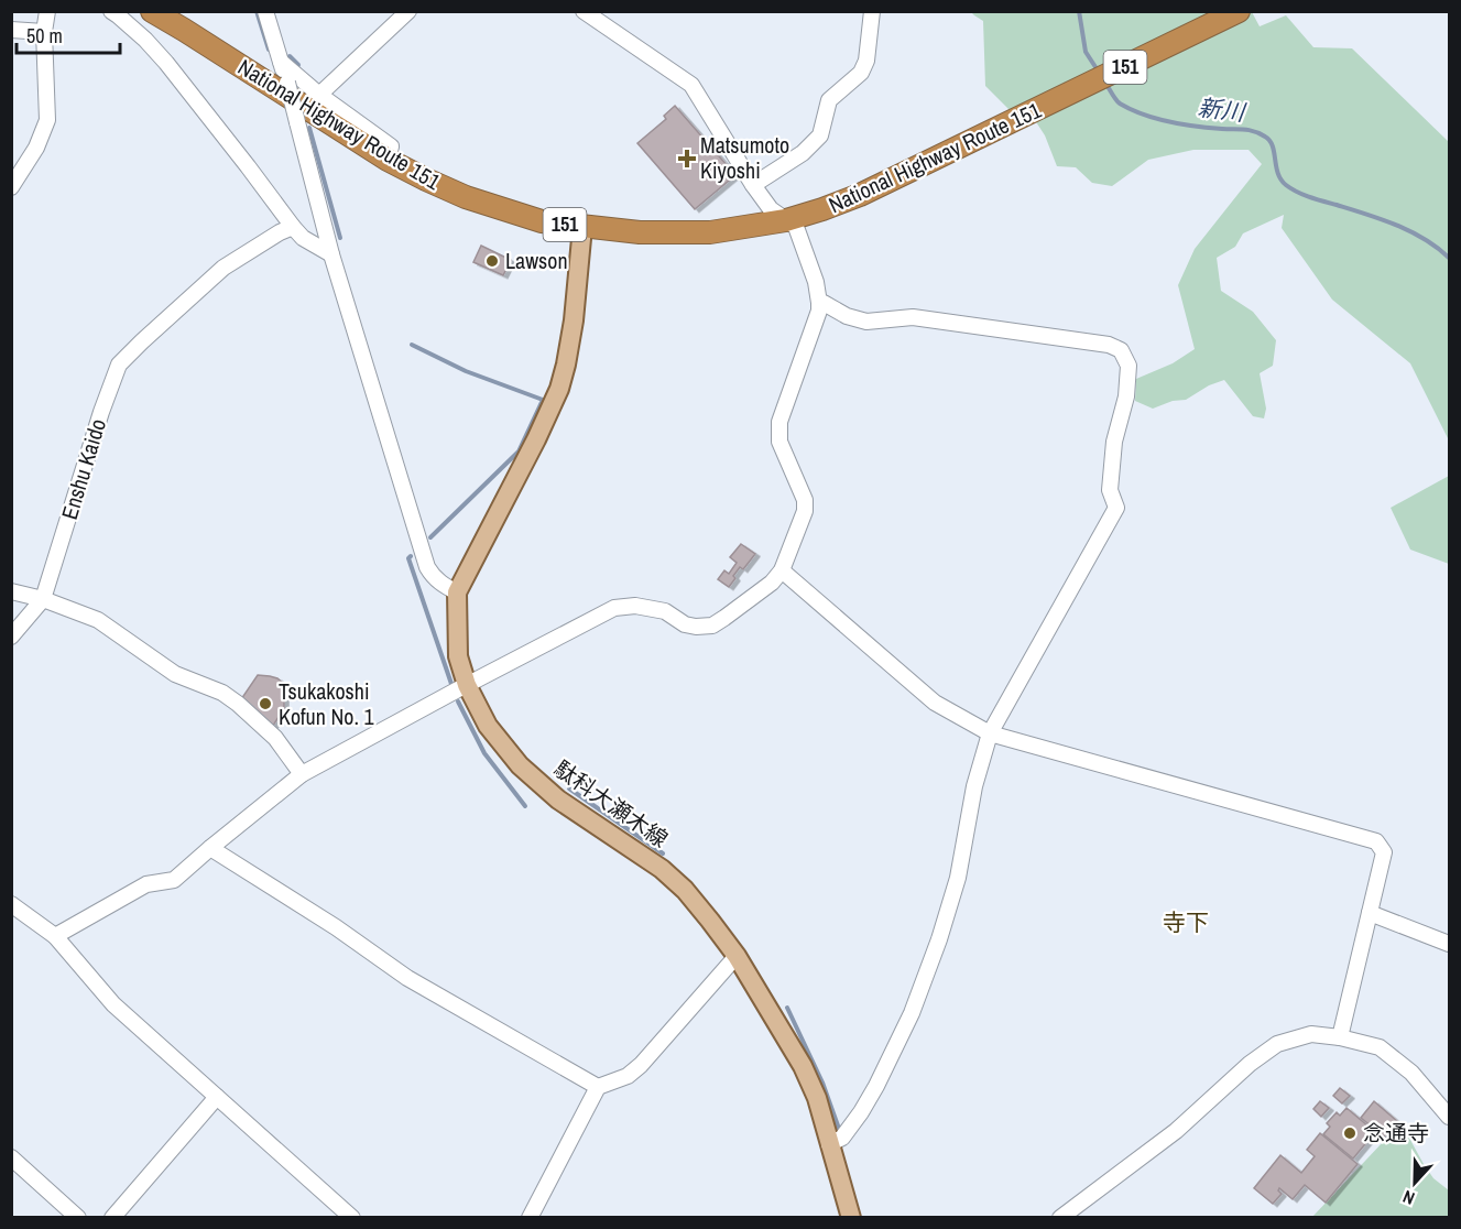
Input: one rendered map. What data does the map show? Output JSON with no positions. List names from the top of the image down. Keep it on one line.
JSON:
{"streets":{"highway":["151","National Highway Route 151"],"main road":["駄科大瀬木線"],"street":["Enshu Kaido"]},"crossings":[["National Highway Route 151","駄科大瀬木線"]],"districts":["寺下"],"water":["新川"],"places":{"health":["Matsumoto Kiyoshi"],"other":["Lawson","Tsukakoshi Kofun No. 1","念通寺"]},"scale_bar":"50 m","north":"bottom"}
